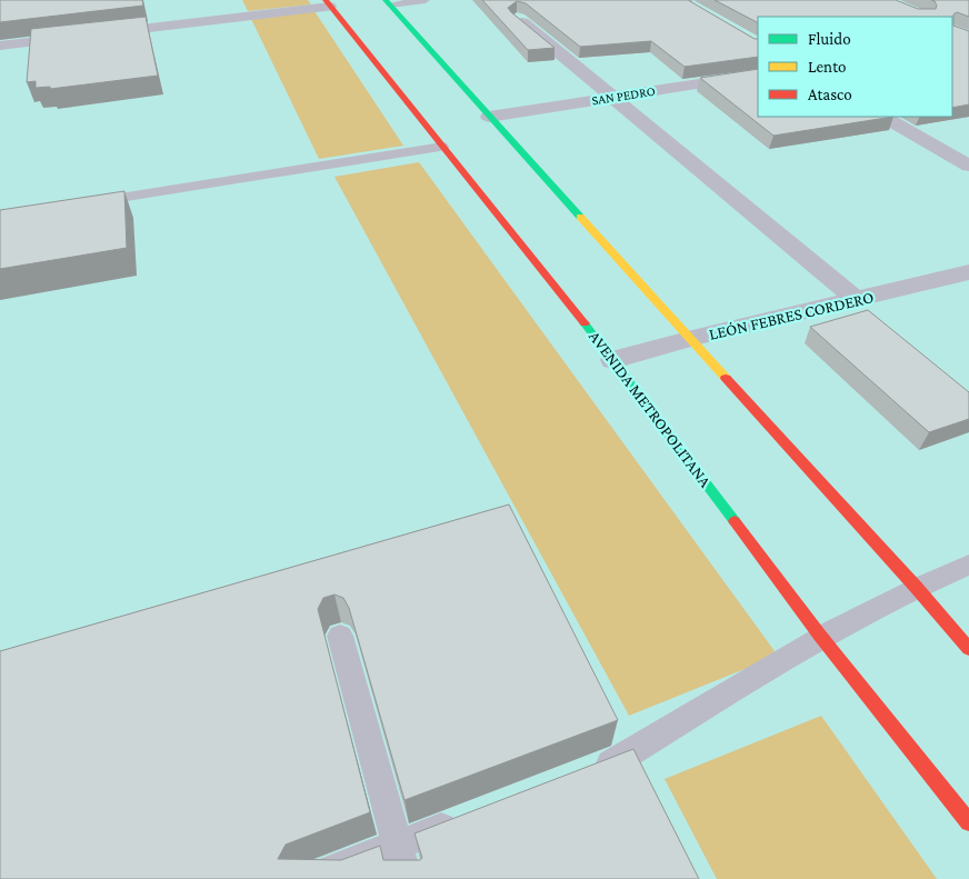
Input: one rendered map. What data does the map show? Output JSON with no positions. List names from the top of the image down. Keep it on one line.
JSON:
{"streets":{"highway":["AVENIDA METROPOLITANA"],"street":["SAN PEDRO","LEÓN FEBRES CORDERO"]},"crossings":[["LEÓN FEBRES CORDERO","AVENIDA METROPOLITANA"]],"legend":["Fluido","Lento","Atasco"]}
